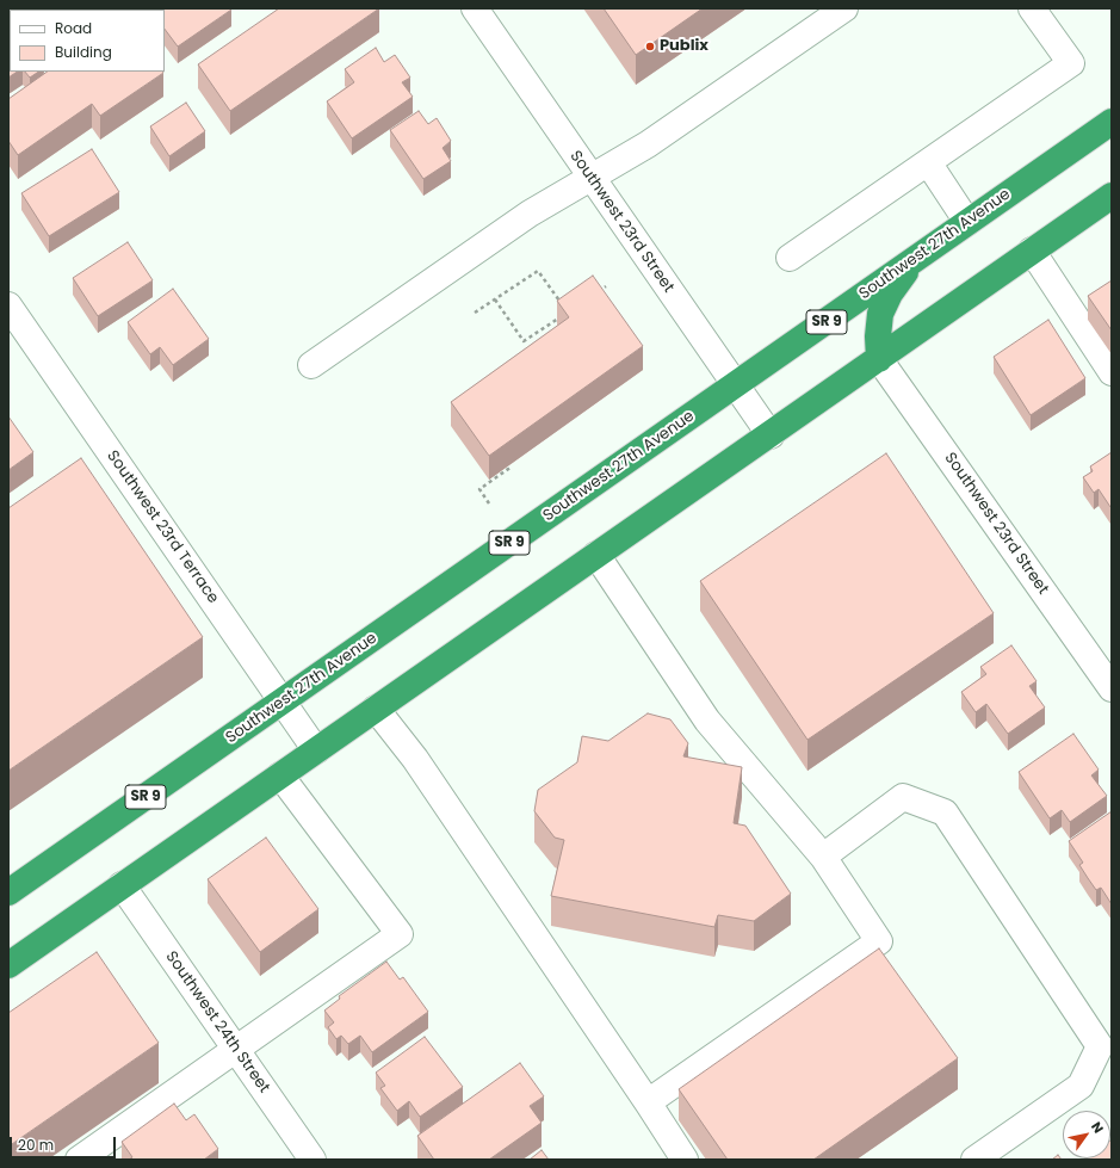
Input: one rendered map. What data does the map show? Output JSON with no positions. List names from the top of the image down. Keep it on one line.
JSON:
{"streets":{"highway":["Southwest 27th Avenue","SR 9"],"street":["Southwest 23rd Street","Southwest 23rd Terrace","Southwest 24th Street"]},"crossings":[["Southwest 23rd Street","Southwest 27th Avenue"],["Southwest 27th Avenue","Southwest 23rd Terrace"]],"places":["Publix"],"legend":["Road","Building"],"scale_bar":"20 m","north":"top right"}
